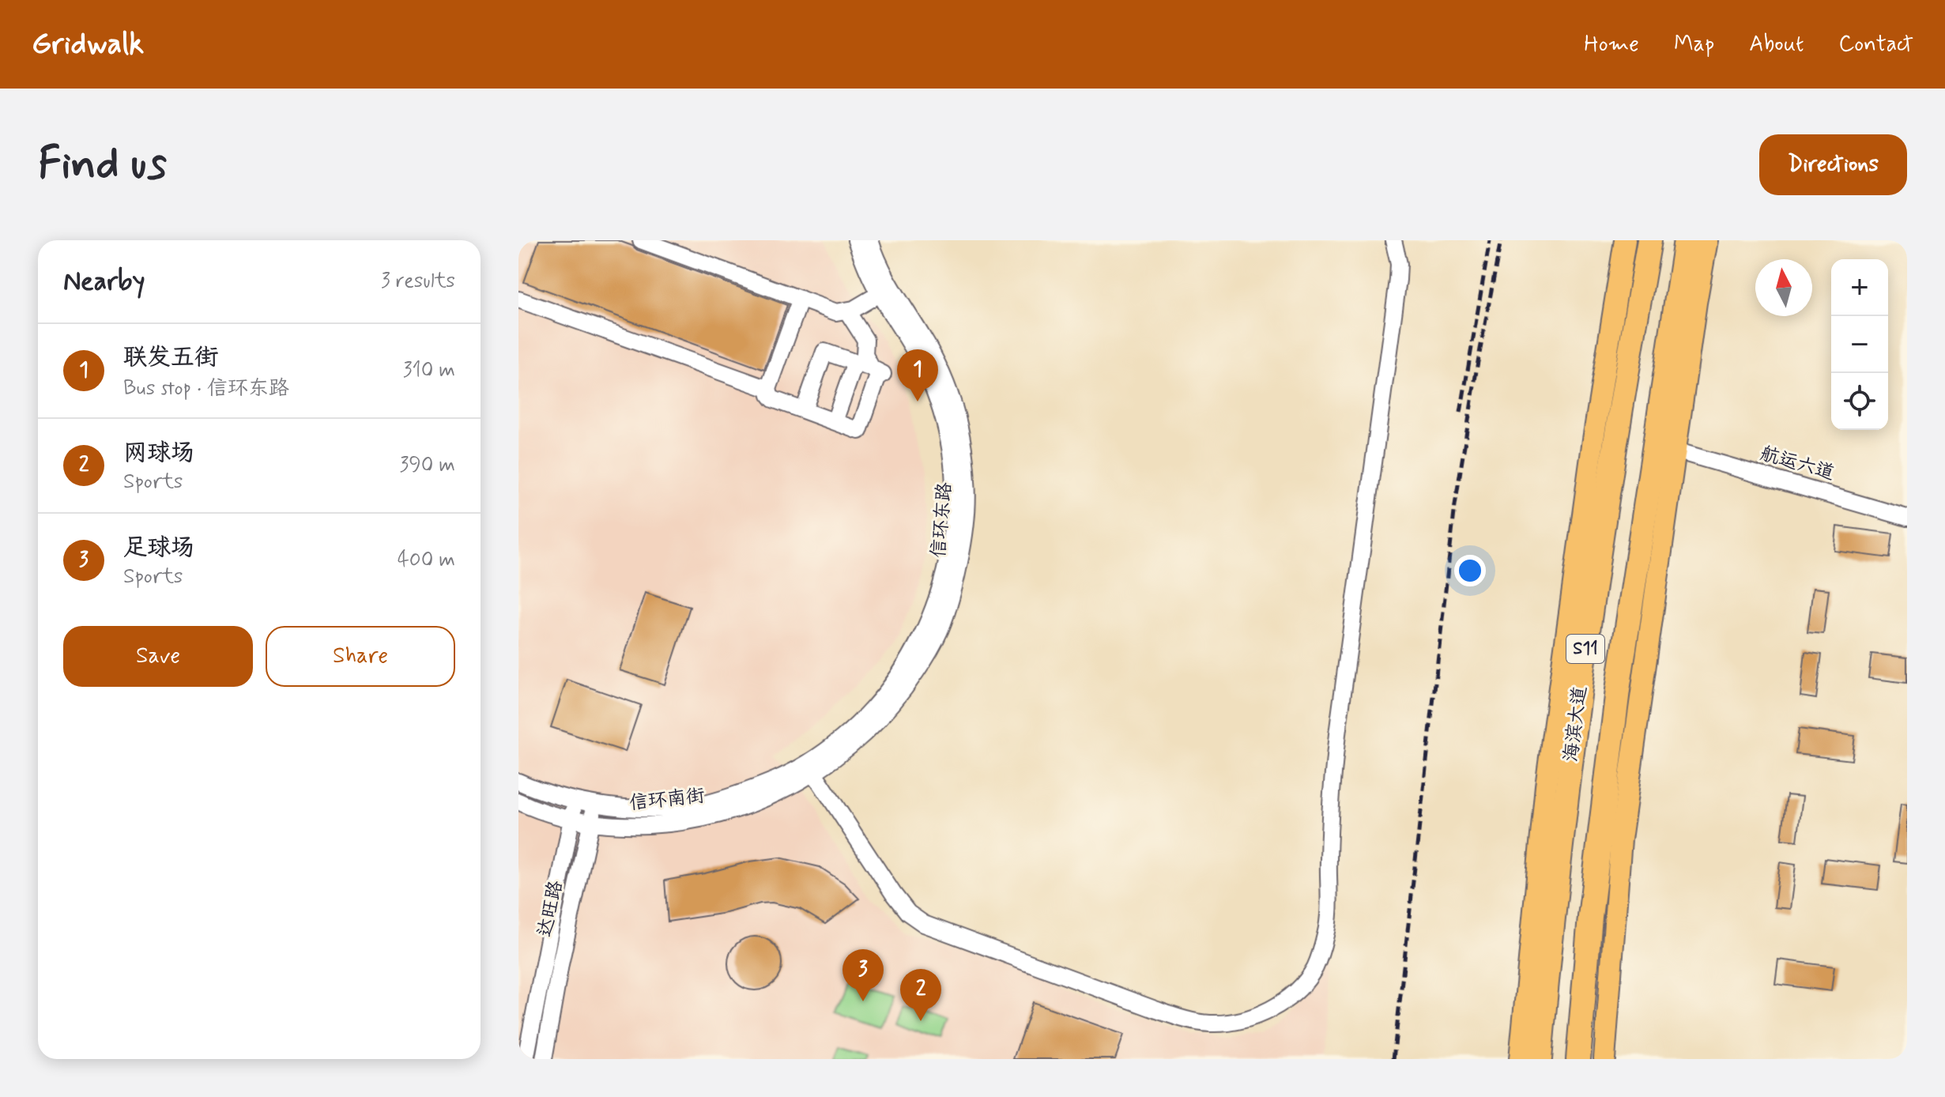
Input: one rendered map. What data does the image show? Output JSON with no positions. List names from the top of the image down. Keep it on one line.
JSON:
{"streets":{"highway":["S11","海滨大道"],"street":["航运六道","信环东路","信环南街","达旺路"]},"crossings":[["信环东路","信环南街"],["信环南街","达旺路"]],"north":"top","page":{"header":"Gridwalk","nav":["Home","Map","About","Contact"],"buttons":["Directions",["Save","Share"]],"title":"Find us","heading":["Nearby","3 results"],"map_buttons":["+","−"],"list":[{"mark":"1","name":"联发五街","note":"Bus stop · 信环东路","value":"310 m"},{"mark":"2","name":"网球场","note":"Sports","value":"390 m"},{"mark":"3","name":"足球场","note":"Sports","value":"400 m"}],"pins":["1","3","2"]}}
